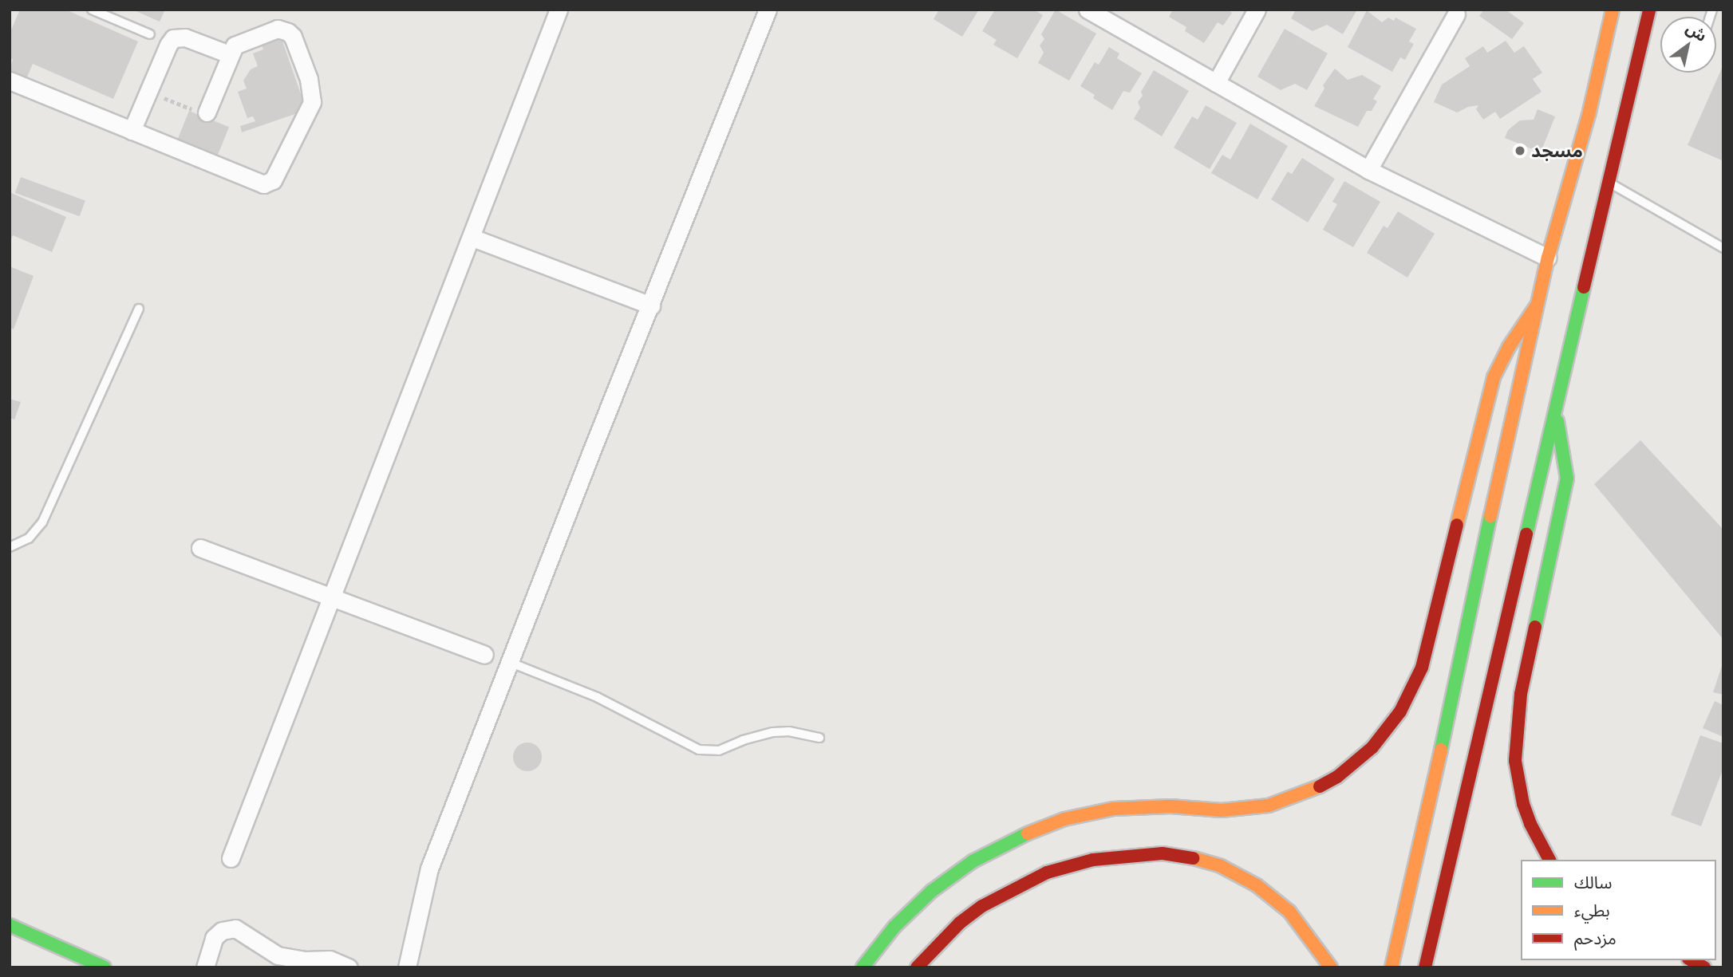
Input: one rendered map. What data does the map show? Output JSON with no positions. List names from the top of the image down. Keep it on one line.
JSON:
{"places":["مسجد"],"legend":["سالك","بطيء","مزدحم"],"north":"top right"}
